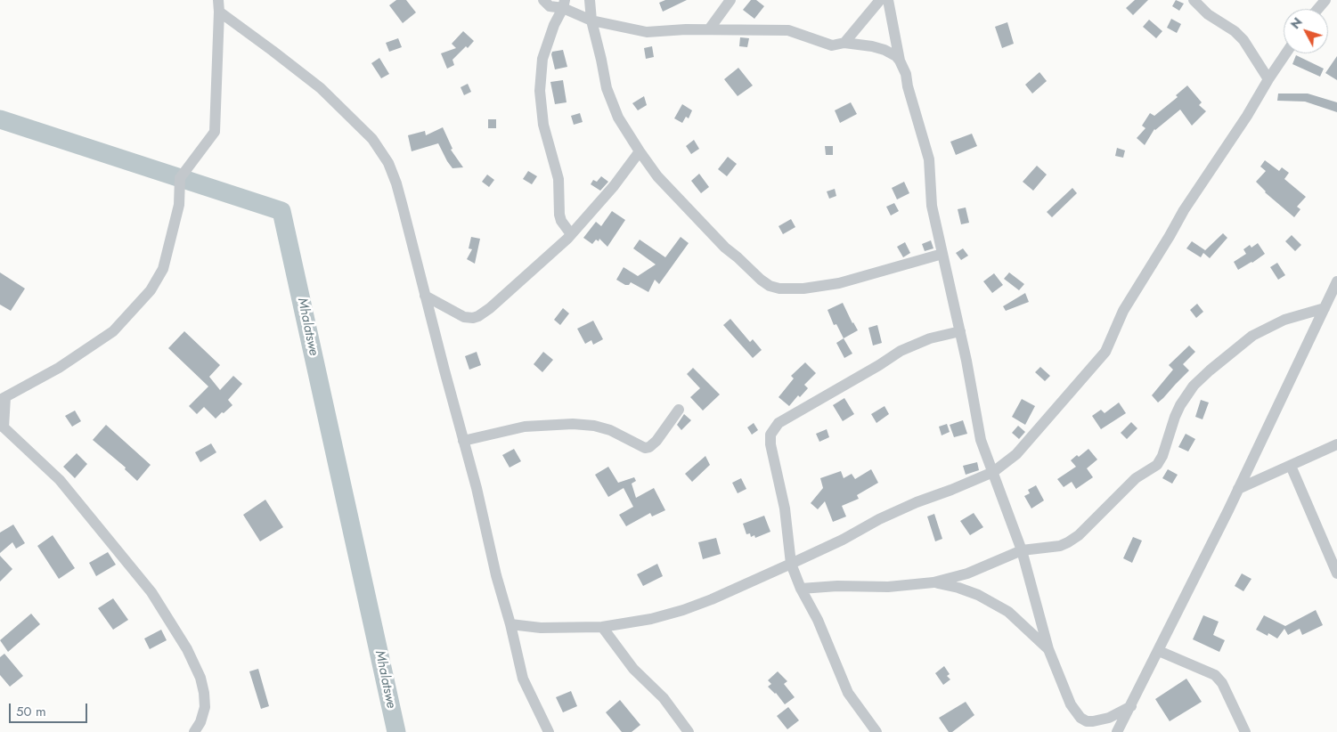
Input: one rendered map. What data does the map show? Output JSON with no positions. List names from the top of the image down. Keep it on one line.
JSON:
{"water":["Mhalatswe"],"scale_bar":"50 m","north":"top left"}
